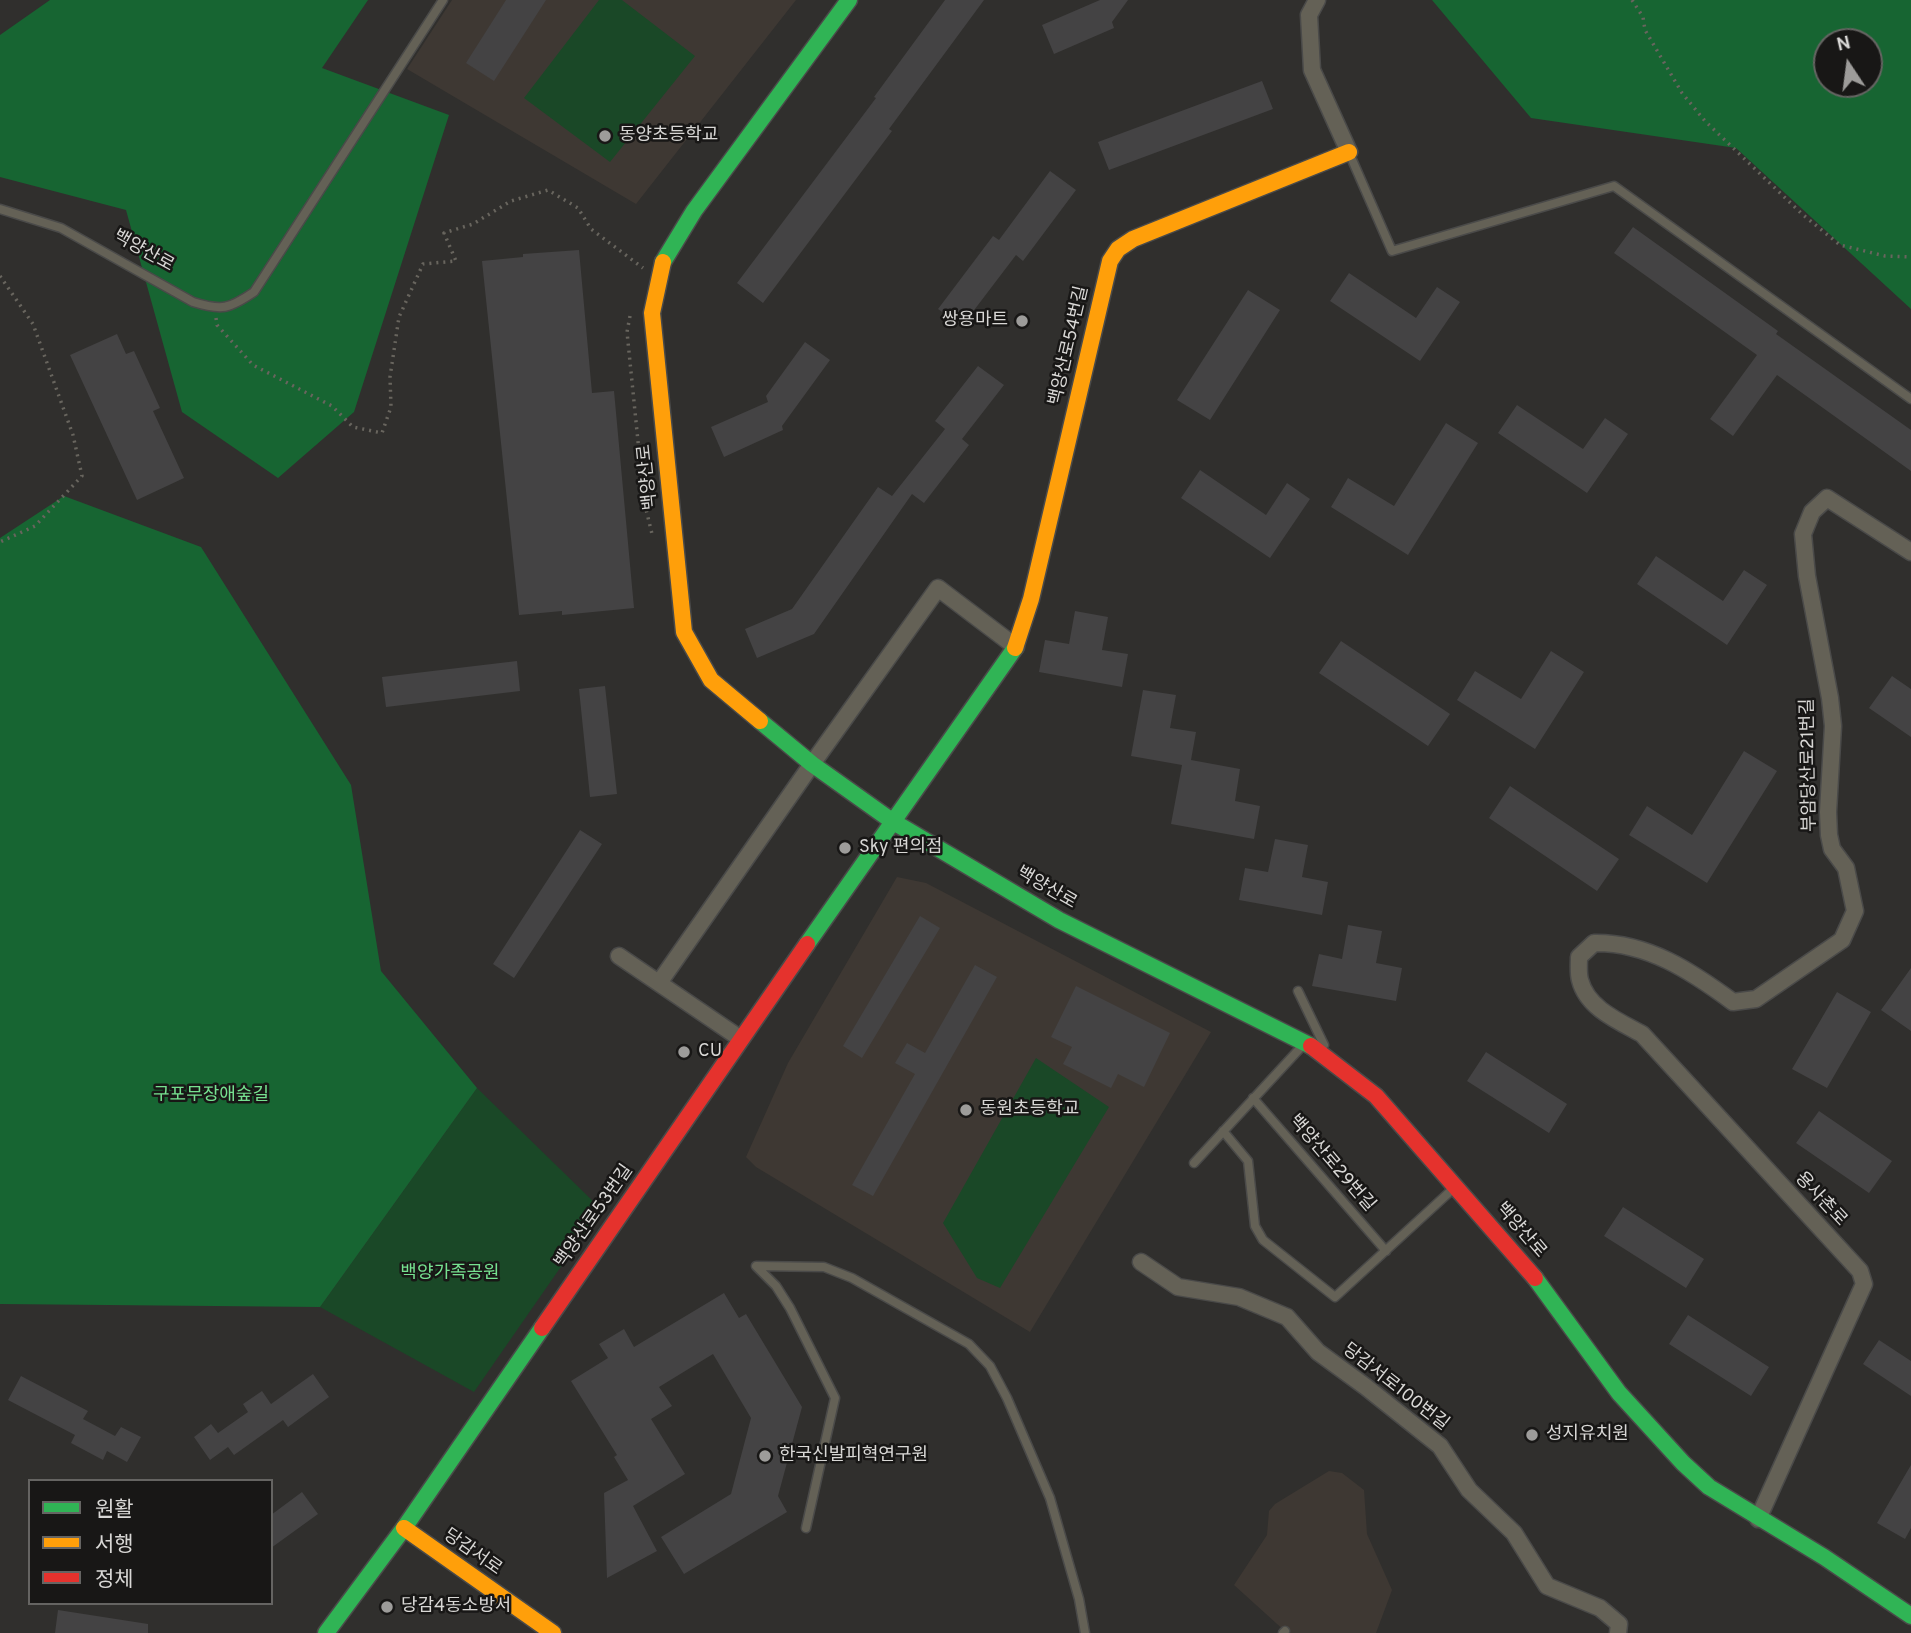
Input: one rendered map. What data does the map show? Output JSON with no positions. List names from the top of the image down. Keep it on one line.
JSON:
{"streets":{"street":["백양산로","백양산로54번길","부암당산로21번길","용사촌로","백양산로53번길","당감서로100번길","당감서로"],"lane":["백양산로29번길"]},"crossings":[["백양산로","백양산로54번길"],["백양산로","용사촌로"],["백양산로","백양산로53번길"],["백양산로54번길","백양산로53번길"],["부암당산로21번길","용사촌로"],["백양산로53번길","당감서로"]],"parks":["구포무장애숲길","백양가족공원"],"places":["동양초등학교","쌍용마트","Sky 편의점","CU","동원초등학교","성지유치원","한국신발피혁연구원","당감4동소방서"],"legend":["원활","서행","정체"],"north":"top"}
